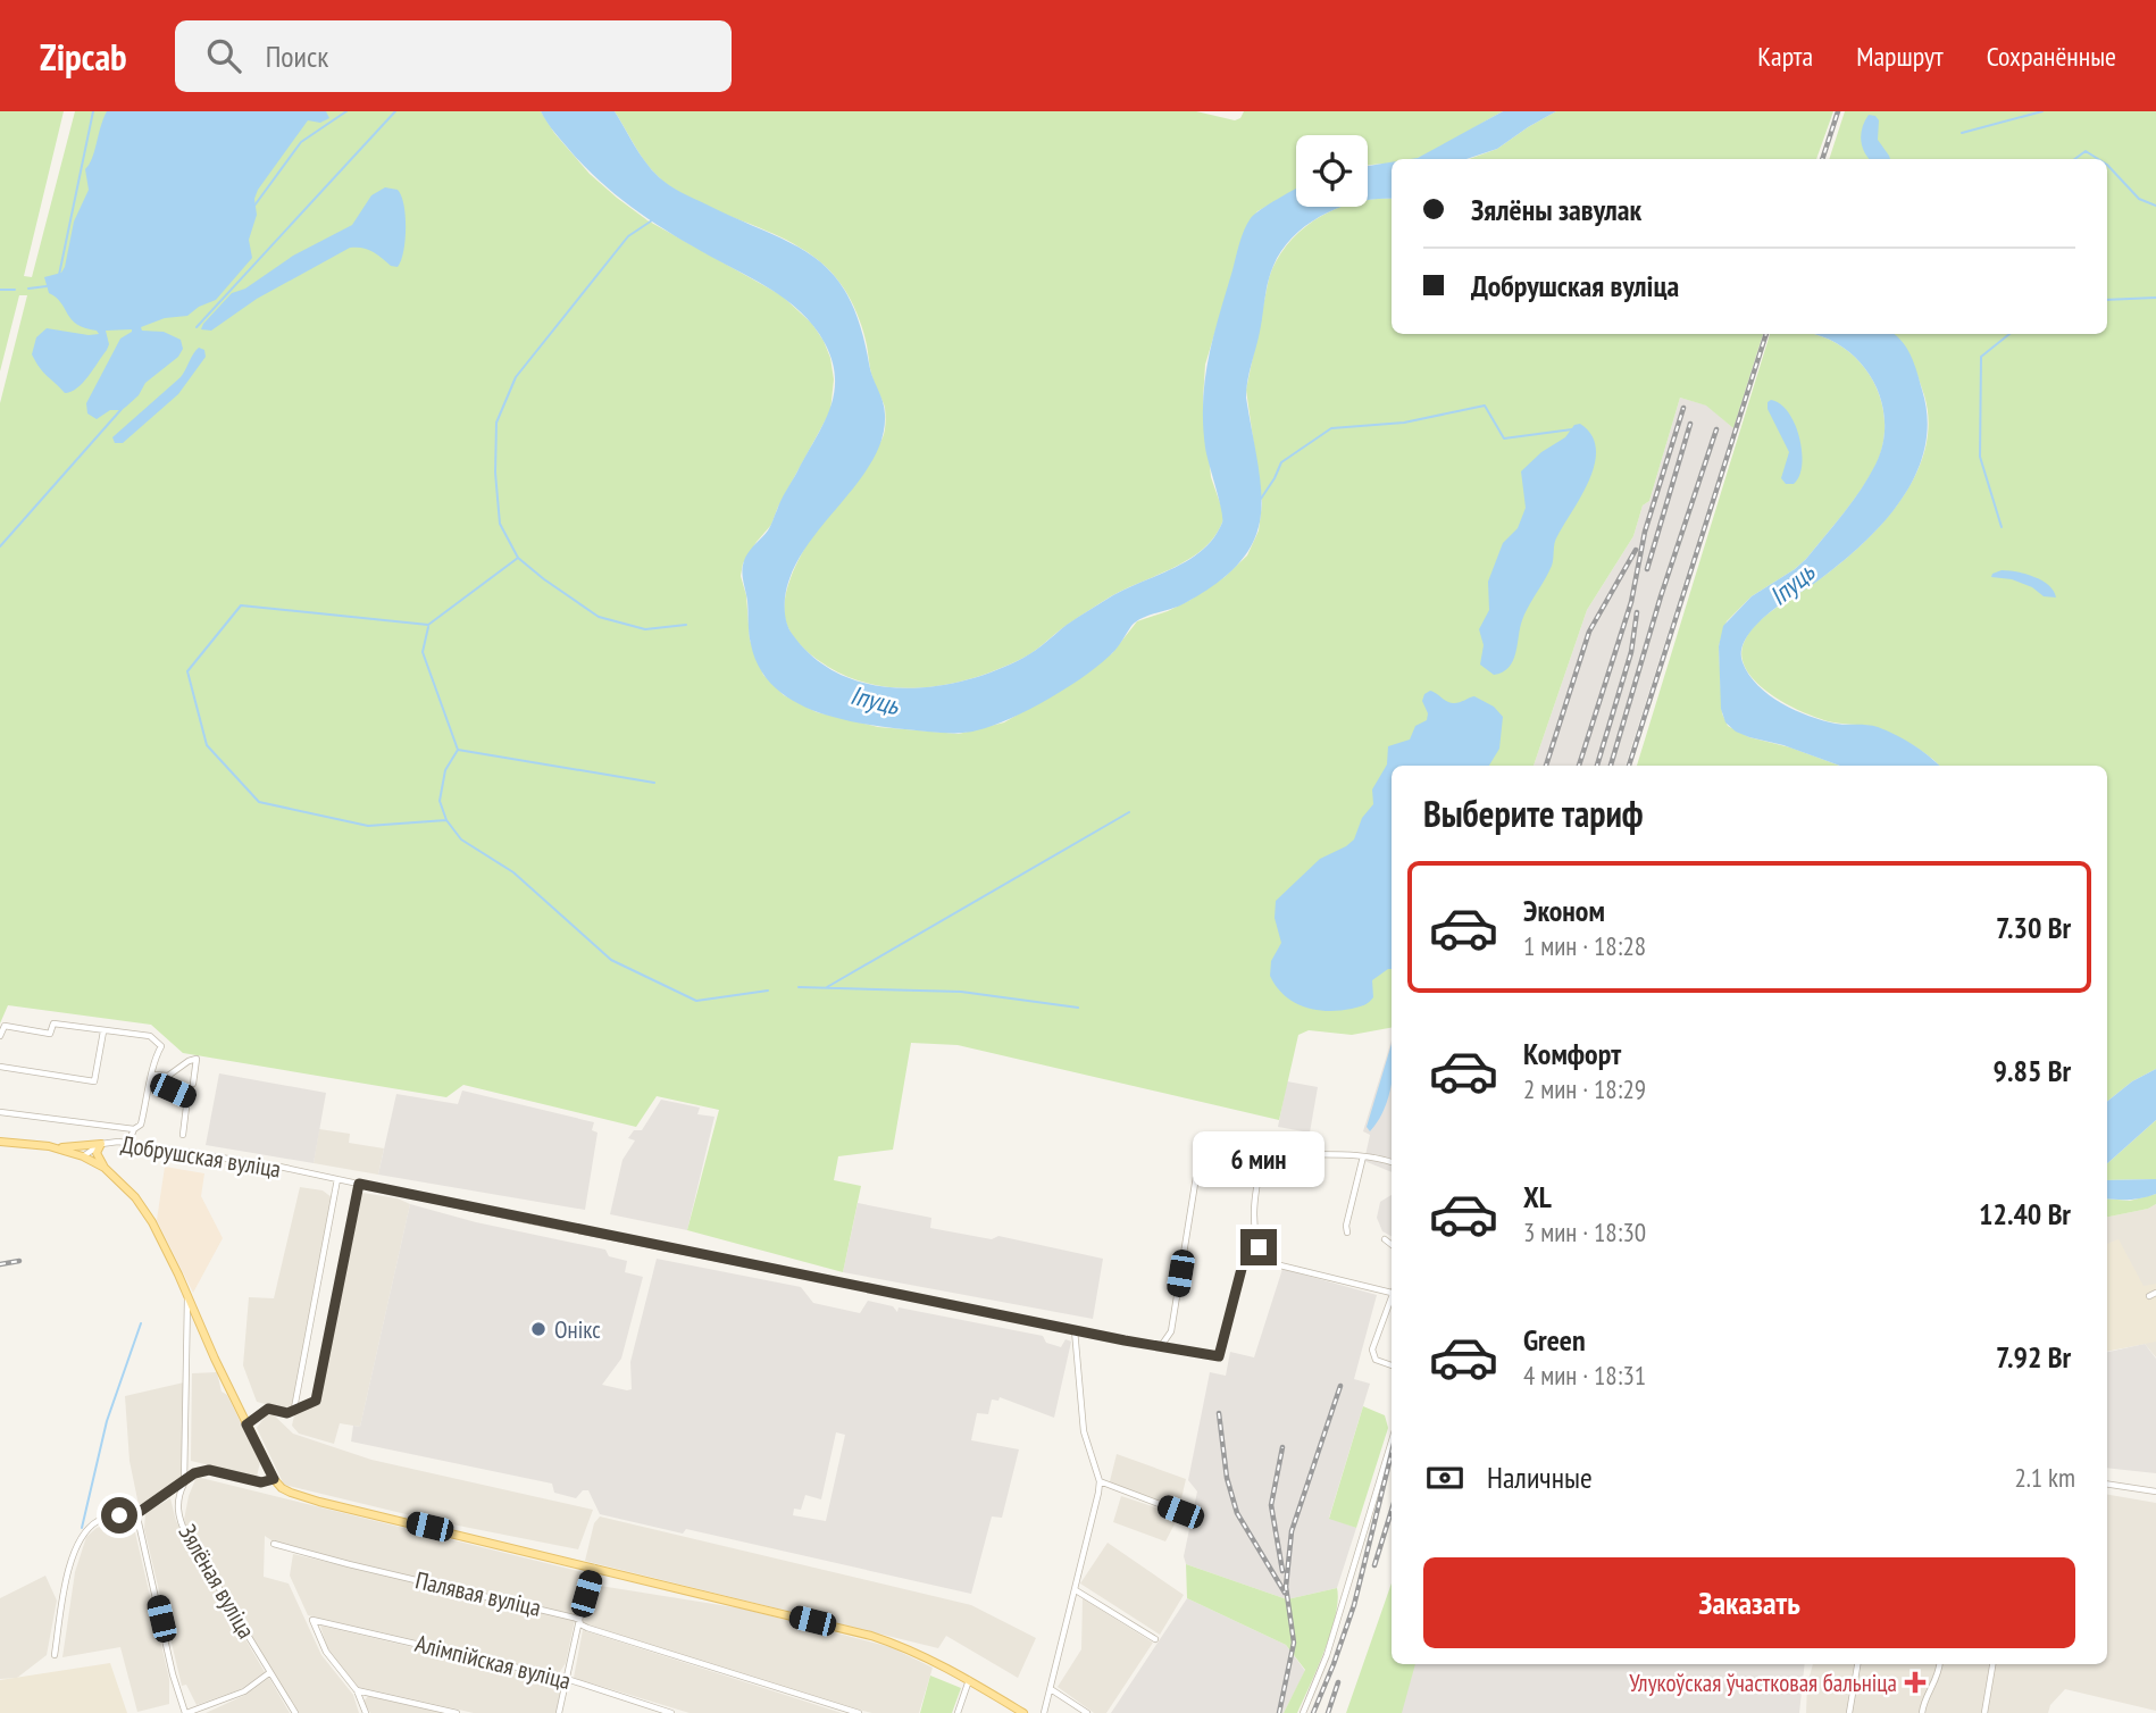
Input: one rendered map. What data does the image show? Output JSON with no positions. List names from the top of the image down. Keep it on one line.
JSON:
{"streets":{"street":["Добрушская вуліца","Зялёная вуліца","Палявая вуліца","Алімпійская вуліца"]},"water":["Іпуць"],"places":{"other":["Онікс"],"health":["Улукоўская ўчастковая бальніца"]},"page":{"header":"Zipcab","search":"Поиск","nav":["Карта","Маршрут","Сохранённые"],"banner":["Зялёны завулак","Добрушская вуліца"],"heading":"Выберите тариф","list":[{"name":"Эконом","note":"1 мин · 18:28","value":"7.30 Br"},{"name":"Комфорт","note":"2 мин · 18:29","value":"9.85 Br"},{"name":"XL","note":"3 мин · 18:30","value":"12.40 Br"},{"name":"Green","note":"4 мин · 18:31","value":"7.92 Br"}],"bubble":"6 мин","pay":["Наличные","2.1 km"],"buttons":"Заказать"}}
